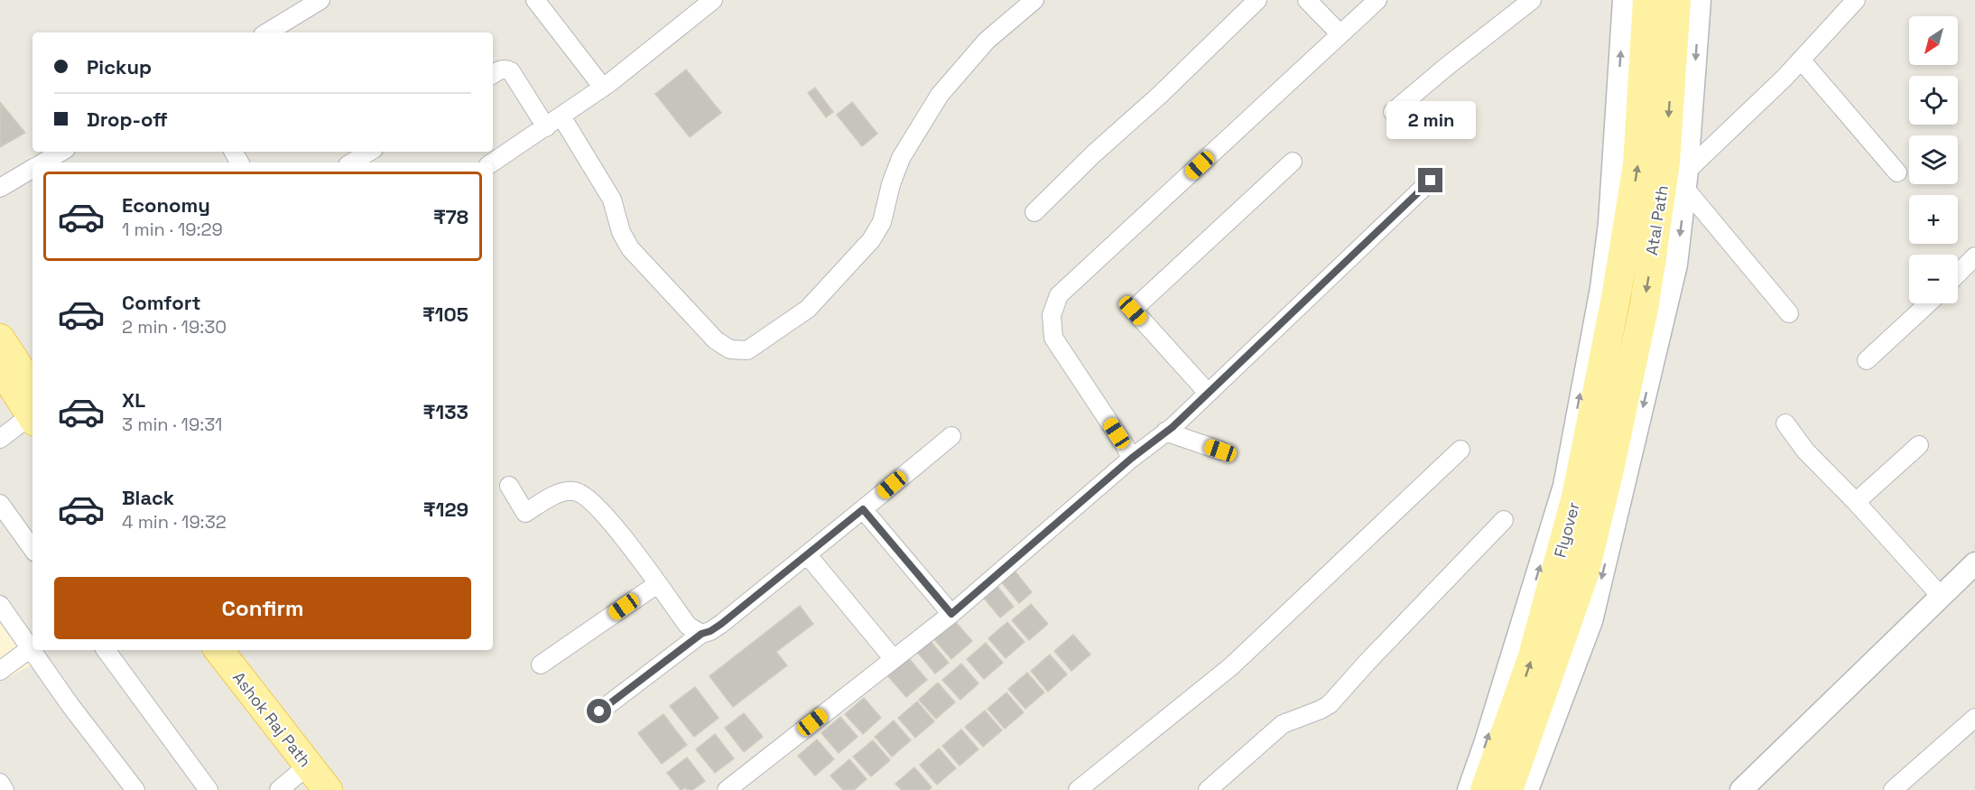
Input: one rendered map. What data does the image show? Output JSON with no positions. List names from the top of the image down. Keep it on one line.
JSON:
{"streets":{"main road":["Atal Path","Flyover","Ashok Raj Path"]},"crossings":[["Atal Path","Flyover"]],"one_way":["Atal Path"],"north":"bottom left","page":{"map_buttons":["+","−"],"banner":["Pickup","Drop-off"],"bubble":"2 min","list":[{"name":"Economy","note":"1 min · 19:29","value":"₹78"},{"name":"Comfort","note":"2 min · 19:30","value":"₹105"},{"name":"XL","note":"3 min · 19:31","value":"₹133"},{"name":"Black","note":"4 min · 19:32","value":"₹129"}],"buttons":"Confirm"}}
